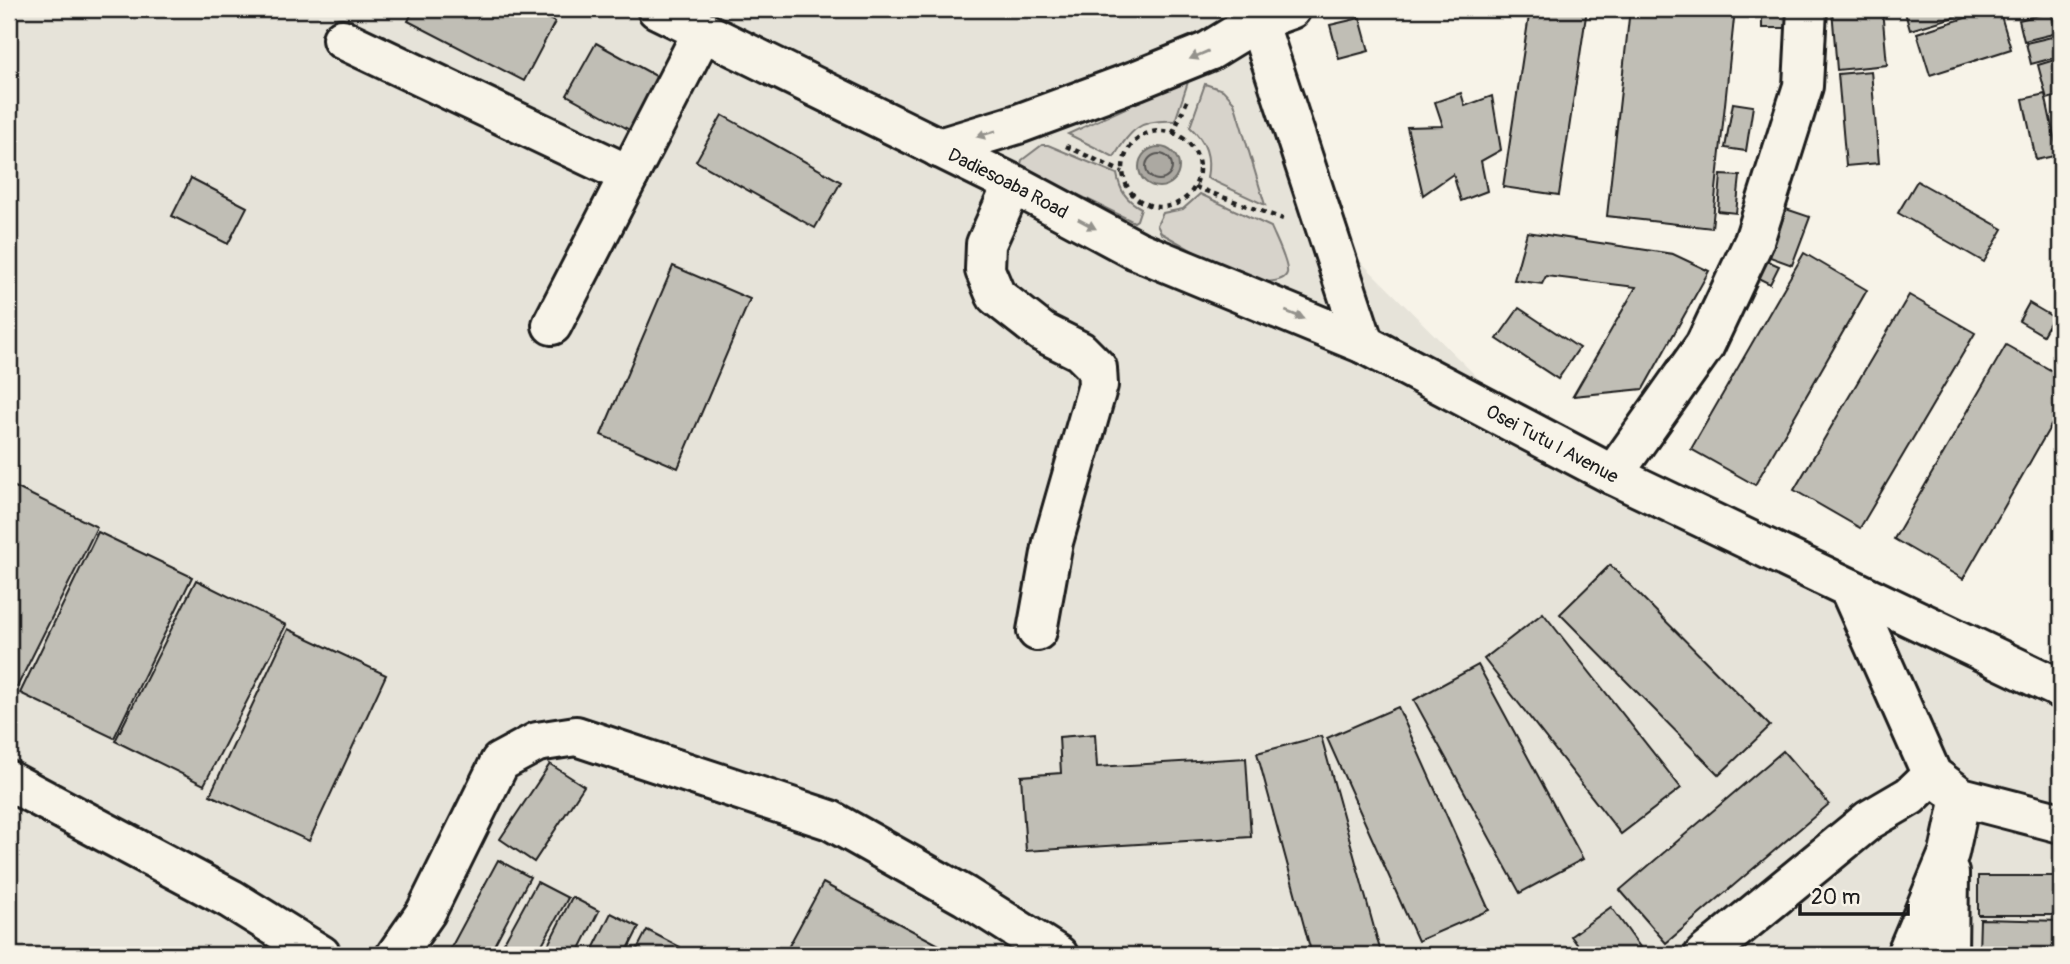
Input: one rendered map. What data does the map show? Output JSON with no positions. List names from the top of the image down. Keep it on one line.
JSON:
{"streets":{"street":["Dadiesoaba Road","Osei Tutu I Avenue"]},"crossings":[["Dadiesoaba Road","Osei Tutu I Avenue"]],"one_way":["Dadiesoaba Road"],"scale_bar":"20 m"}
